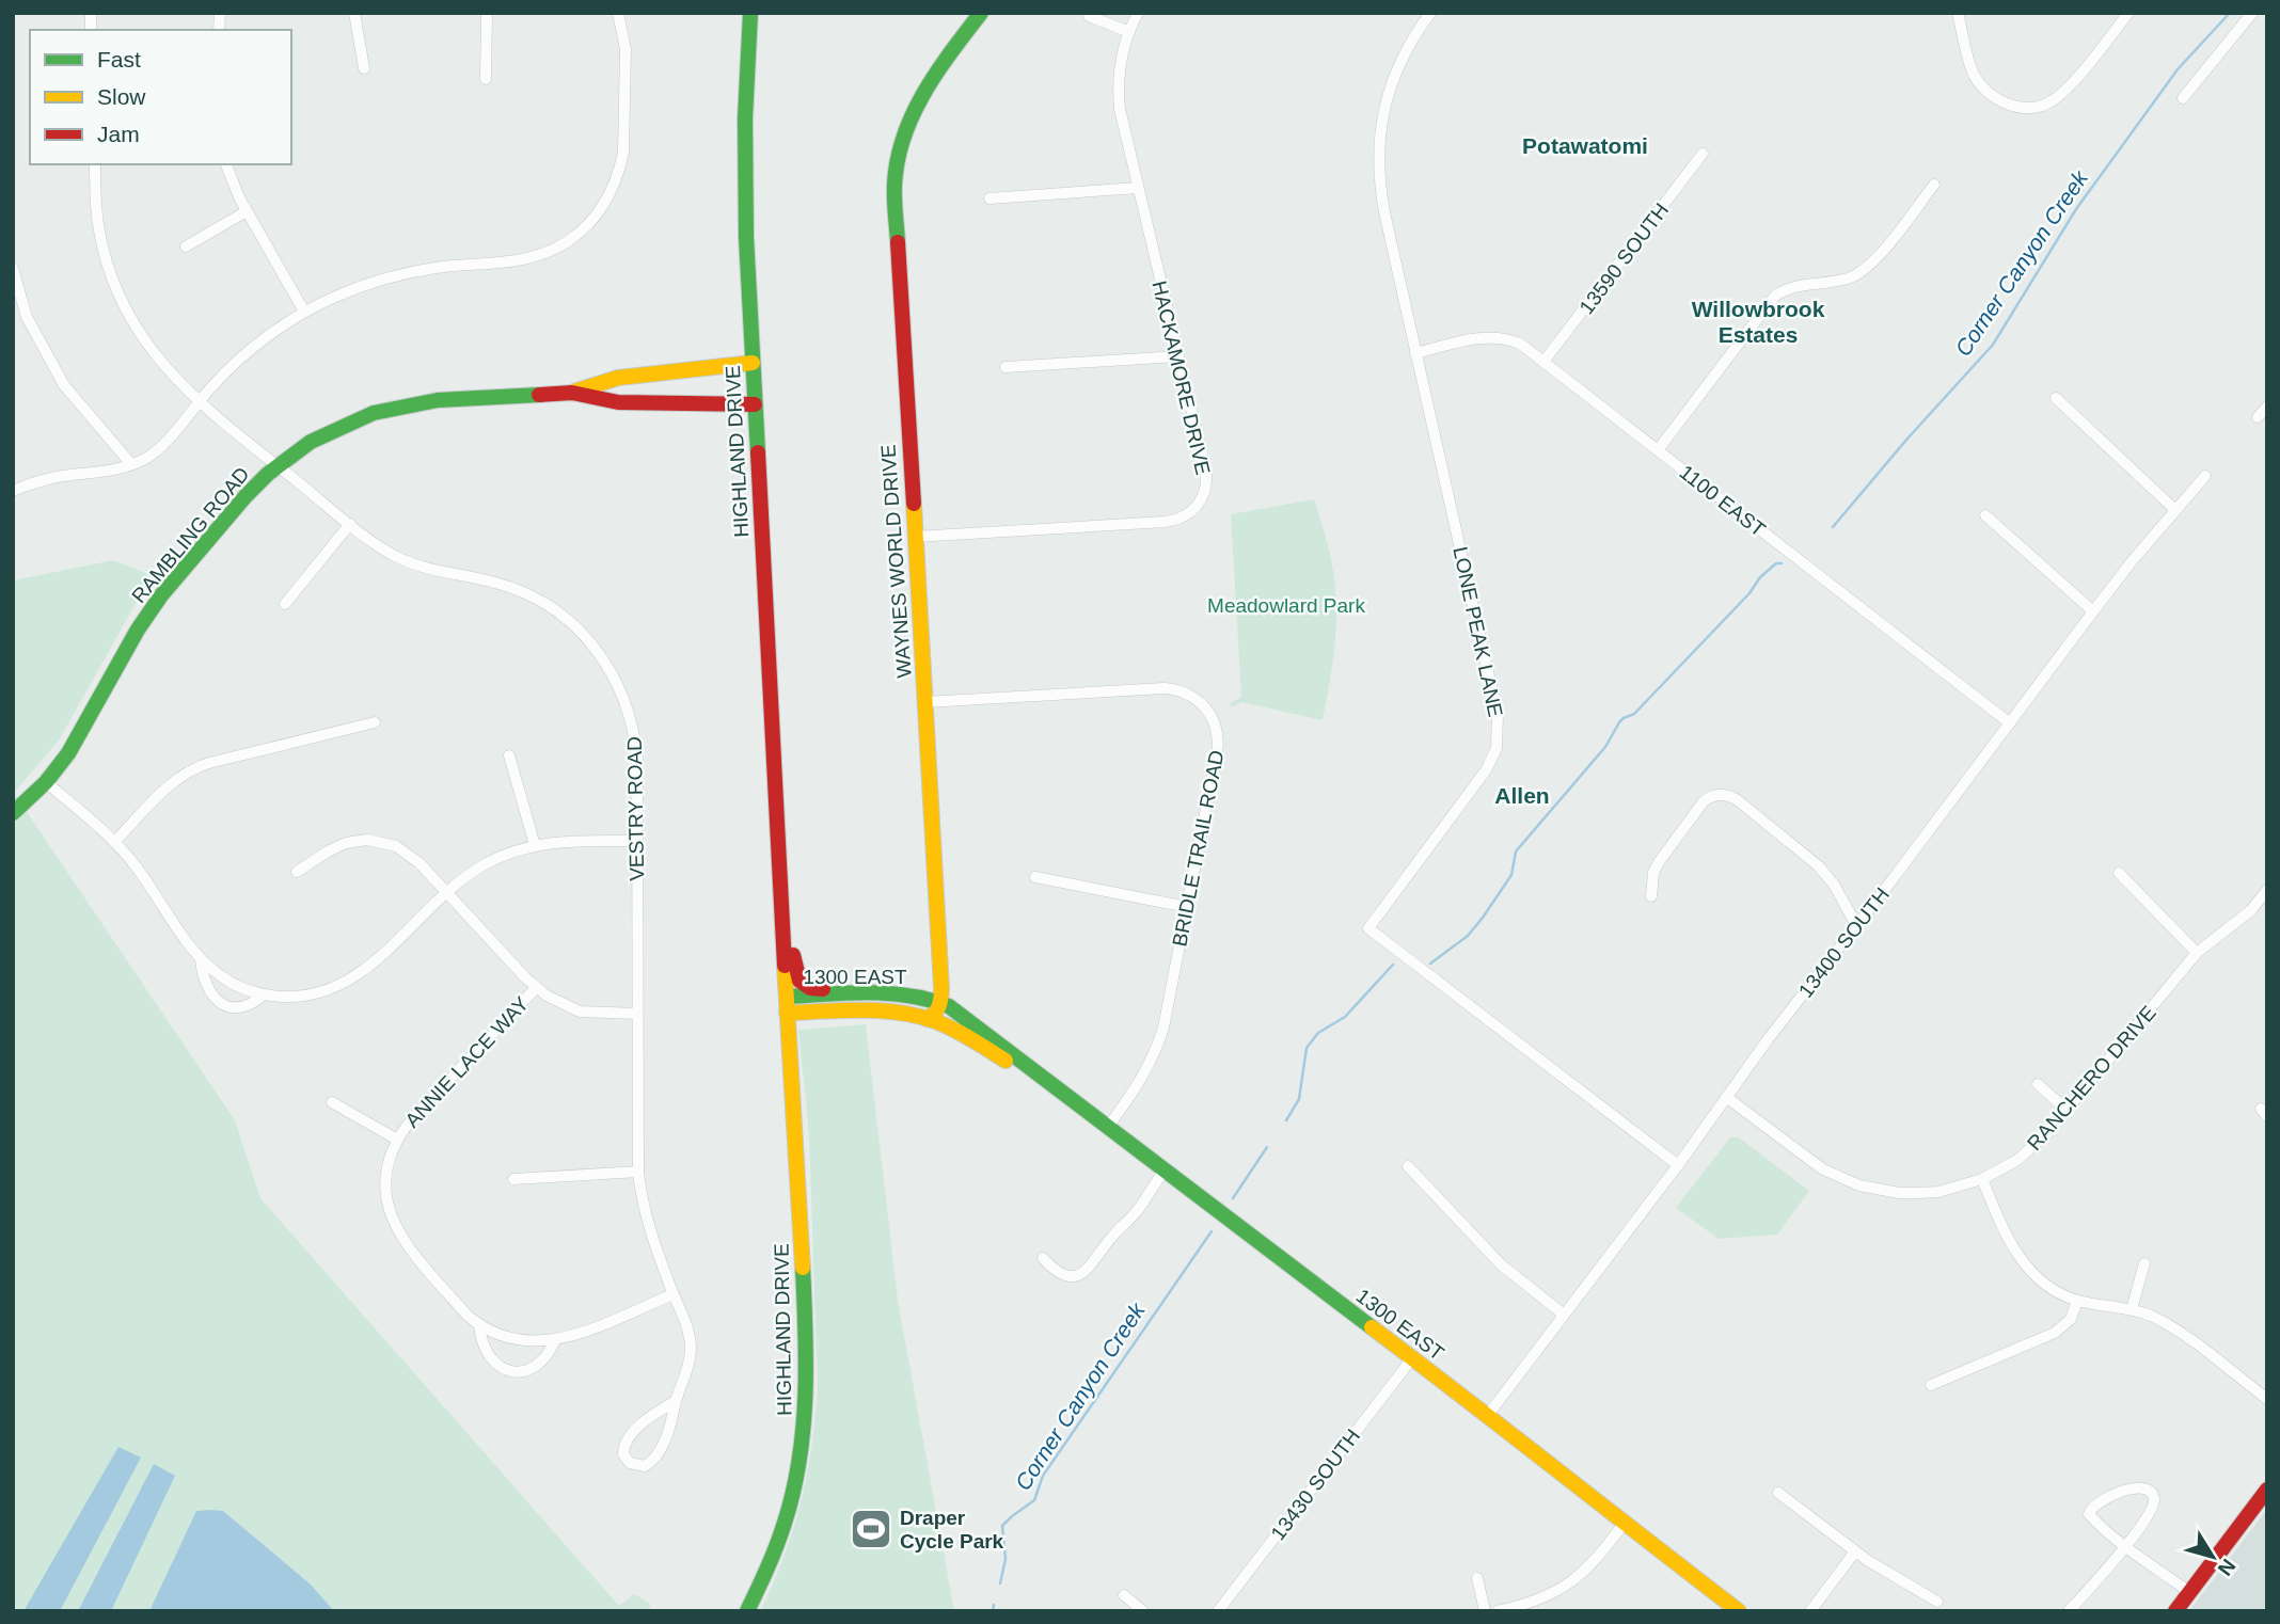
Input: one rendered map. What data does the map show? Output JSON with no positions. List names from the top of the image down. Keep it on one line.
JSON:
{"streets":{"main road":["HIGHLAND DRIVE","RAMBLING ROAD","WAYNES WORLD DRIVE","1300 EAST"],"street":["13590 SOUTH","HACKAMORE DRIVE","1100 EAST","LONE PEAK LANE","VESTRY ROAD","BRIDLE TRAIL ROAD","13400 SOUTH","ANNIE LACE WAY","RANCHERO DRIVE","13430 SOUTH"]},"crossings":[["13590 SOUTH","1100 EAST"],["HACKAMORE DRIVE","WAYNES WORLD DRIVE"],["HIGHLAND DRIVE","RAMBLING ROAD"],["HIGHLAND DRIVE","1300 EAST"],["1100 EAST","LONE PEAK LANE"],["1100 EAST","13400 SOUTH"],["RAMBLING ROAD","VESTRY ROAD"],["WAYNES WORLD DRIVE","BRIDLE TRAIL ROAD"],["WAYNES WORLD DRIVE","1300 EAST"],["LONE PEAK LANE","13400 SOUTH"],["VESTRY ROAD","ANNIE LACE WAY"],["BRIDLE TRAIL ROAD","1300 EAST"],["13400 SOUTH","1300 EAST"],["13400 SOUTH","RANCHERO DRIVE"],["1300 EAST","13430 SOUTH"]],"districts":["Potawatomi","Willowbrook Estates","Allen"],"water":["Corner Canyon Creek"],"parks":["Meadowlard Park"],"places":{"sports":["Draper Cycle Park"]},"legend":["Fast","Slow","Jam"],"north":"bottom right"}
